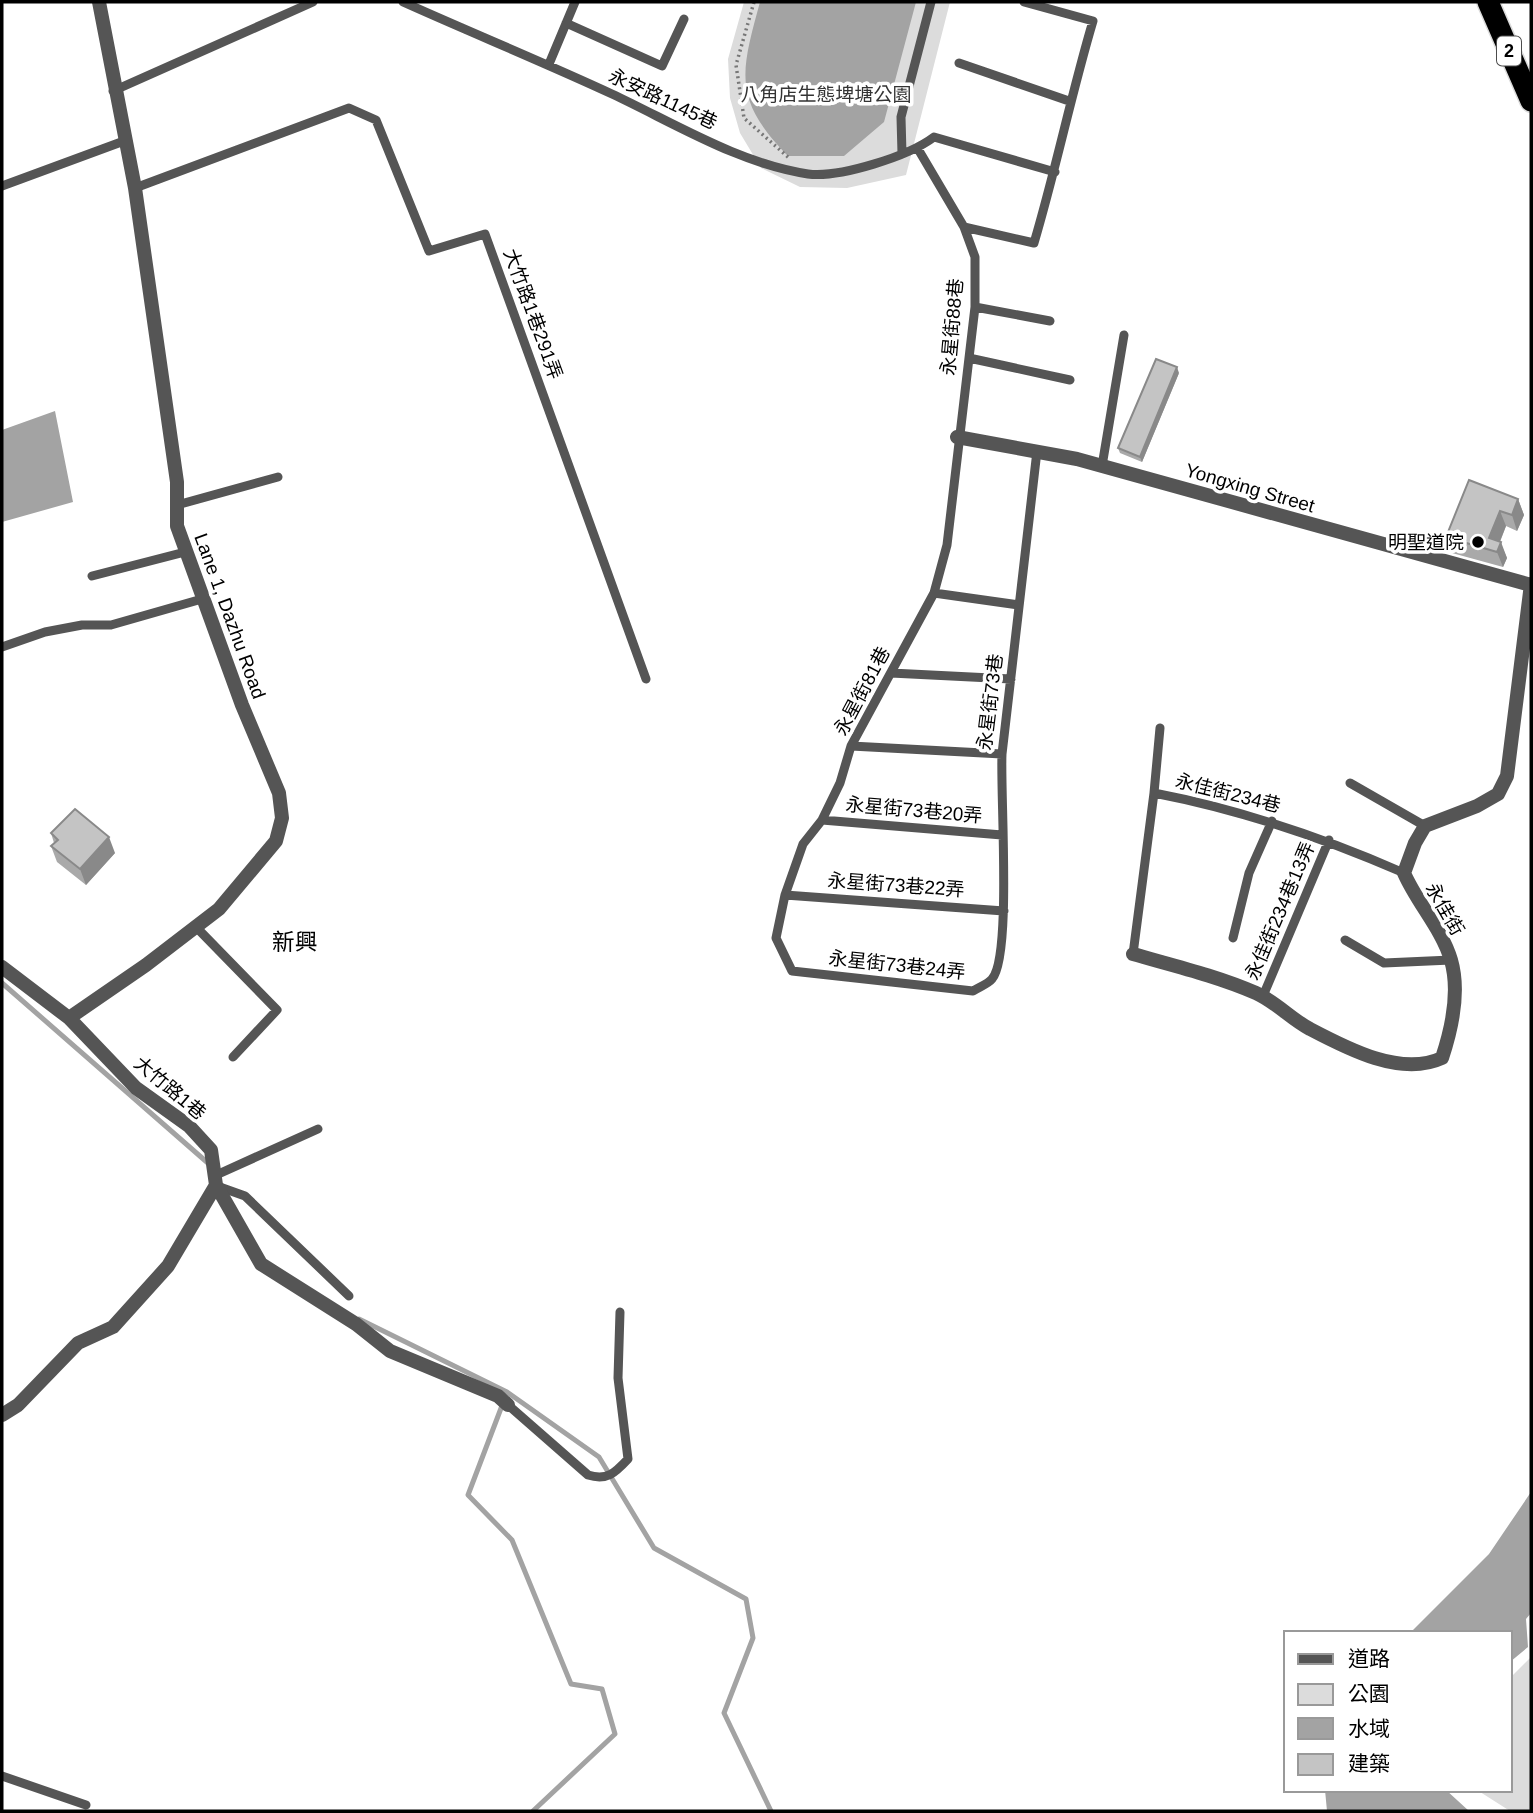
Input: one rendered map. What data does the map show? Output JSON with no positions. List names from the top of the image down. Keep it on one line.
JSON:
{"streets":{"highway":["2"],"street":["Yongxing Street","Lane 1, Dazhu Road","永佳街","大竹路1巷"],"lane":["永安路1145巷","大竹路1巷291弄","永星街88巷","永星街81巷","永星街73巷","永佳街234巷","永星街73巷20弄","永星街73巷22弄","永佳街234巷13弄","永星街73巷24弄"]},"crossings":[["永安路1145巷","永星街88巷"],["大竹路1巷291弄","Lane 1, Dazhu Road"],["永星街88巷","Yongxing Street"],["永星街88巷","永星街81巷"],["Yongxing Street","永星街81巷"],["Yongxing Street","永星街73巷"],["Lane 1, Dazhu Road","大竹路1巷"],["永星街81巷","永星街73巷20弄"],["永星街81巷","永星街73巷22弄"],["永星街81巷","永星街73巷24弄"],["永星街73巷","永星街73巷20弄"],["永星街73巷","永星街73巷22弄"],["永星街73巷","永星街73巷24弄"],["永佳街234巷","永佳街"],["永佳街234巷","永佳街234巷13弄"],["永佳街","永佳街234巷13弄"]],"districts":["新興"],"parks":["八角店生態埤塘公園"],"places":["明聖道院"],"legend":["道路","公園","水域","建築"]}
